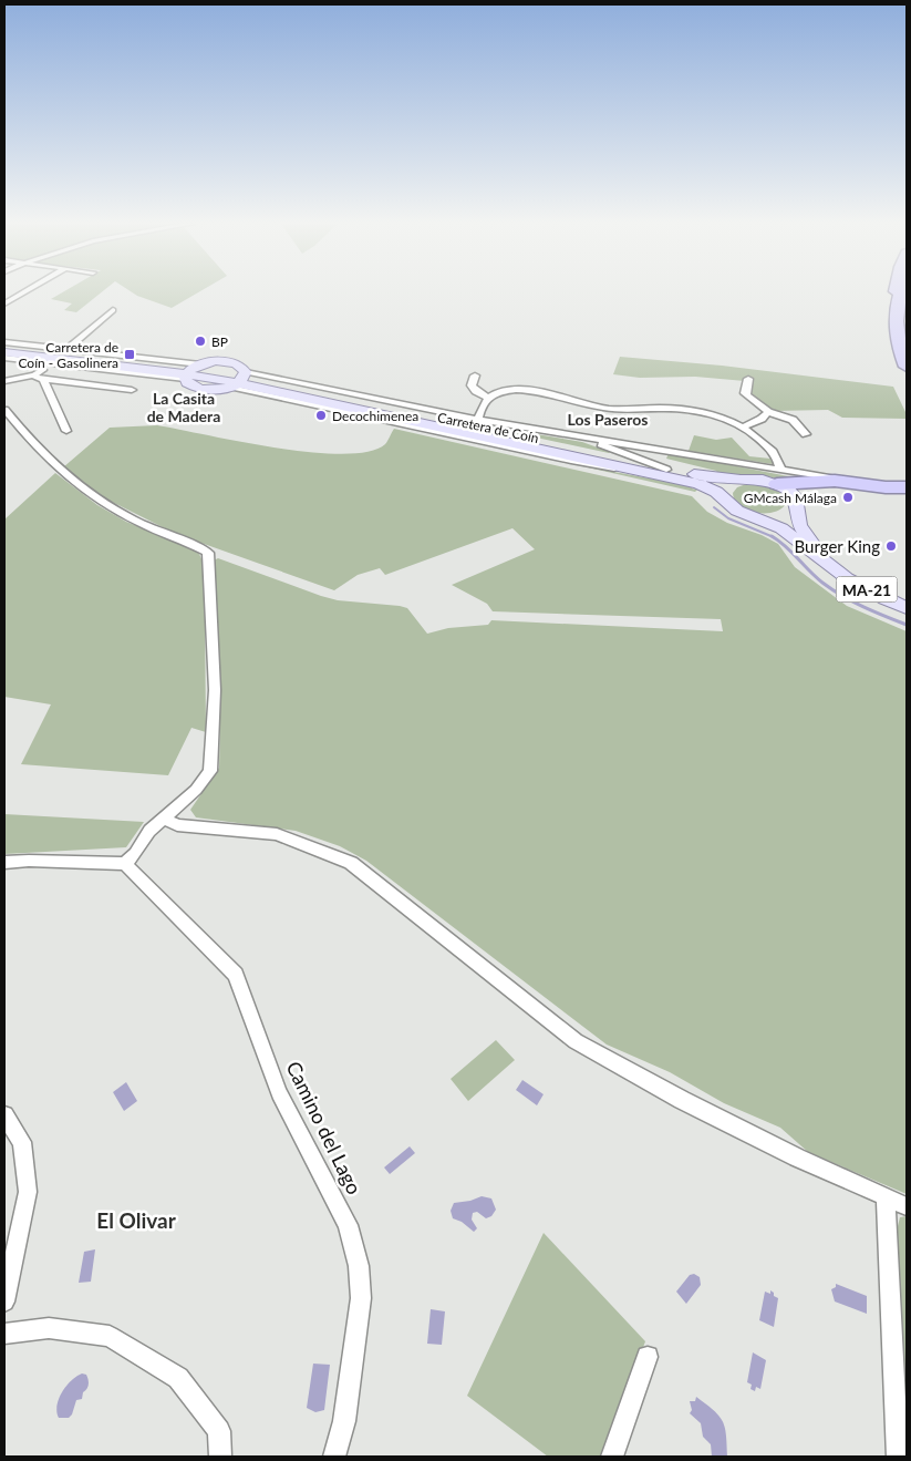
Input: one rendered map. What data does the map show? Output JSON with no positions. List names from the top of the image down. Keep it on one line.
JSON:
{"streets":{"main road":["MA-21"],"street":["Carretera de Coín","Camino del Lago"]},"districts":["La Casita de Madera","Los Paseros","El Olivar"],"places":{"other":["BP","Decochimenea","GMcash Málaga","Burger King"],"transit":["Carretera de Coín - Gasolinera"]}}
